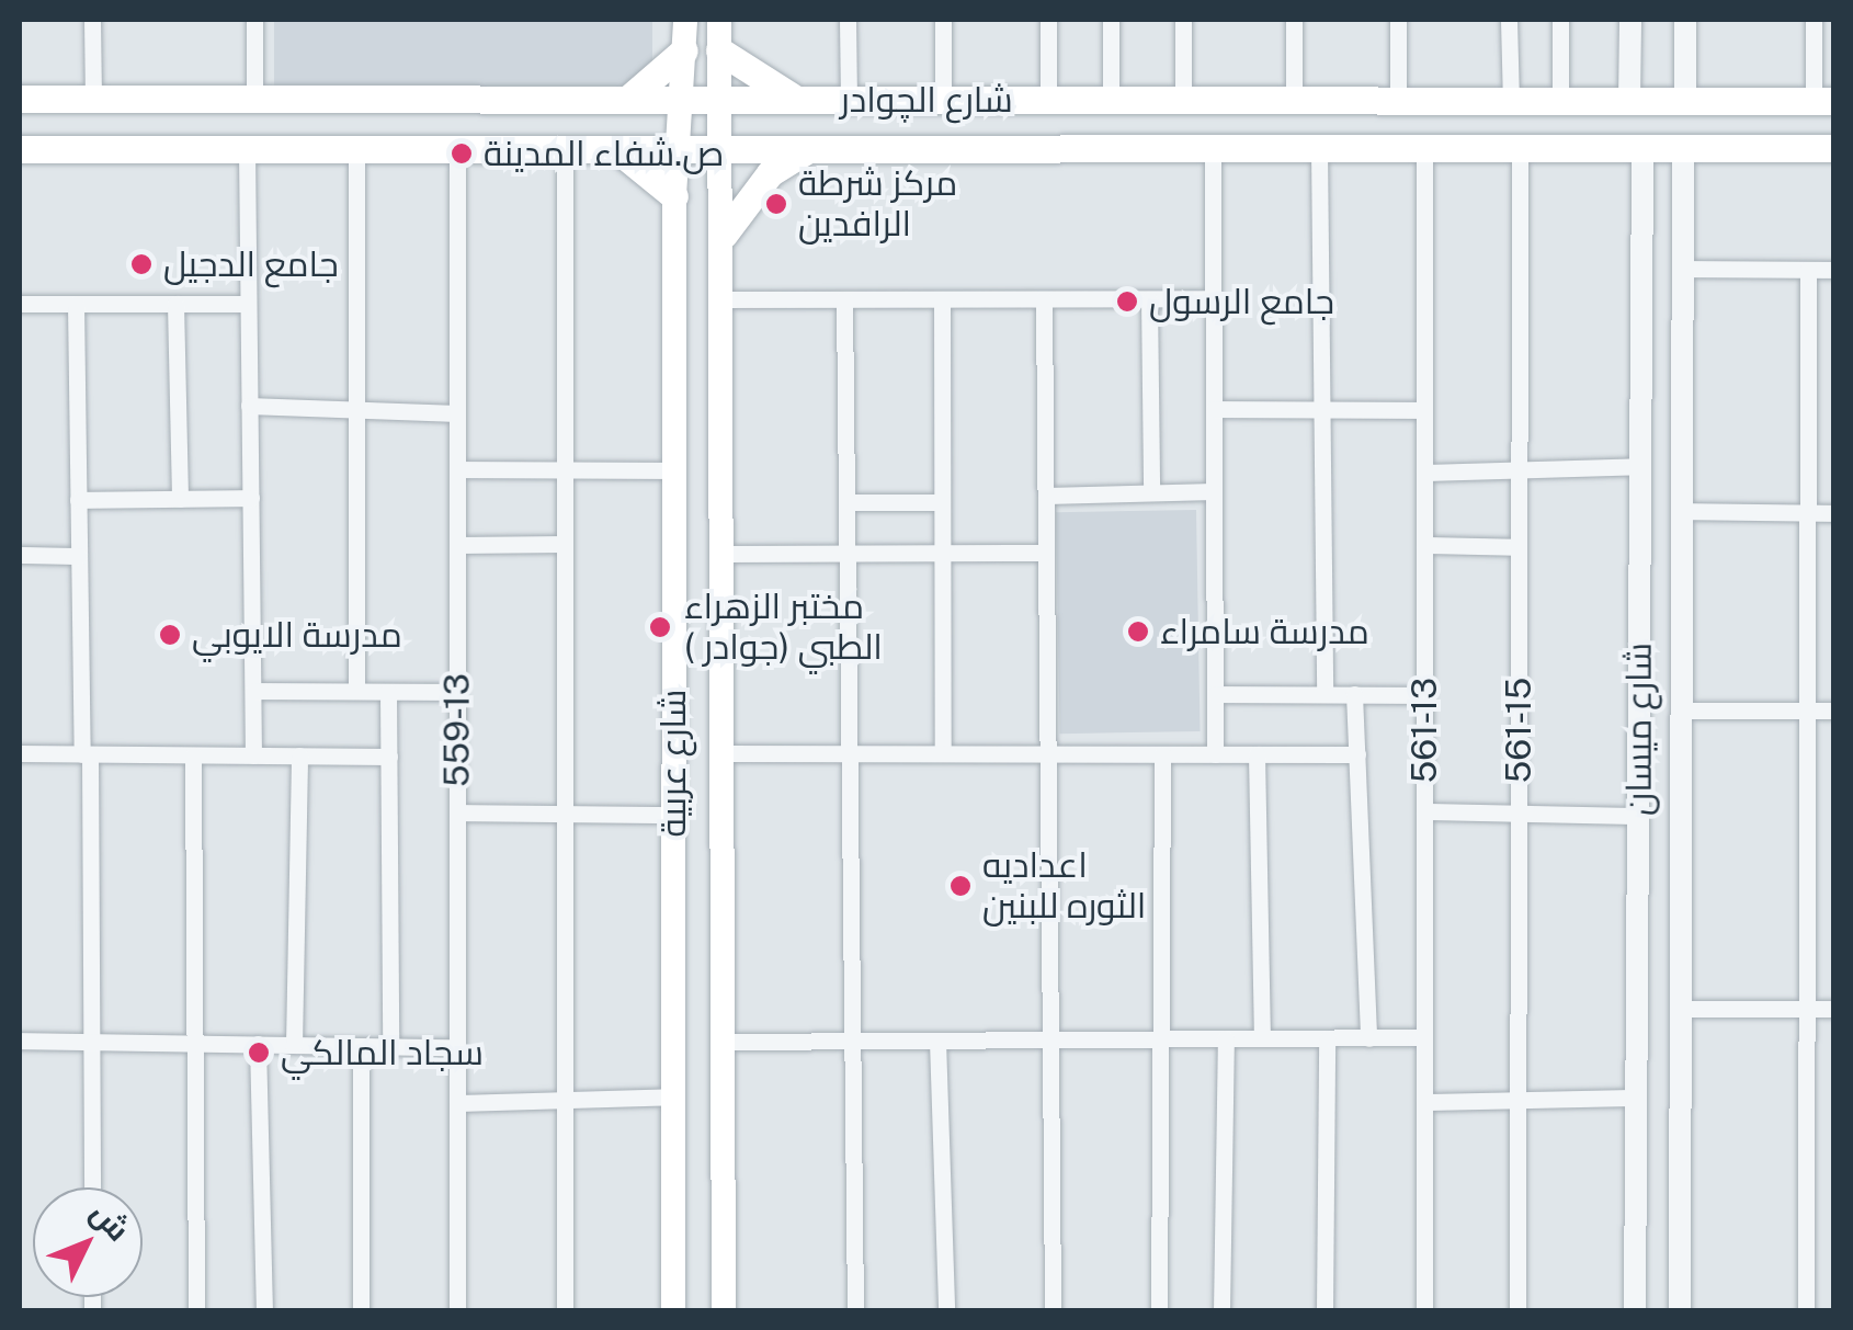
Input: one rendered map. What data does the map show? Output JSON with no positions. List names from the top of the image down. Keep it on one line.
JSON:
{"streets":{"main road":["شارع الچوادر","شارع عربية"],"street":["شارع ميسان","559-13","561-13","561-15"]},"crossings":[["شارع الچوادر","شارع ميسان"],["شارع الچوادر","559-13"],["شارع الچوادر","561-13"],["شارع الچوادر","561-15"],["شارع الچوادر","شارع عربية"]],"places":["ص.شفاء المدينة","مركز شرطة الرافدين","جامع الدجيل","جامع الرسول","مختبر الزهراء الطبي (جوادر )","مدرسة سامراء","مدرسة الايوبي","اعداديه الثوره للبنين","سجاد المالكي"],"north":"top right"}
